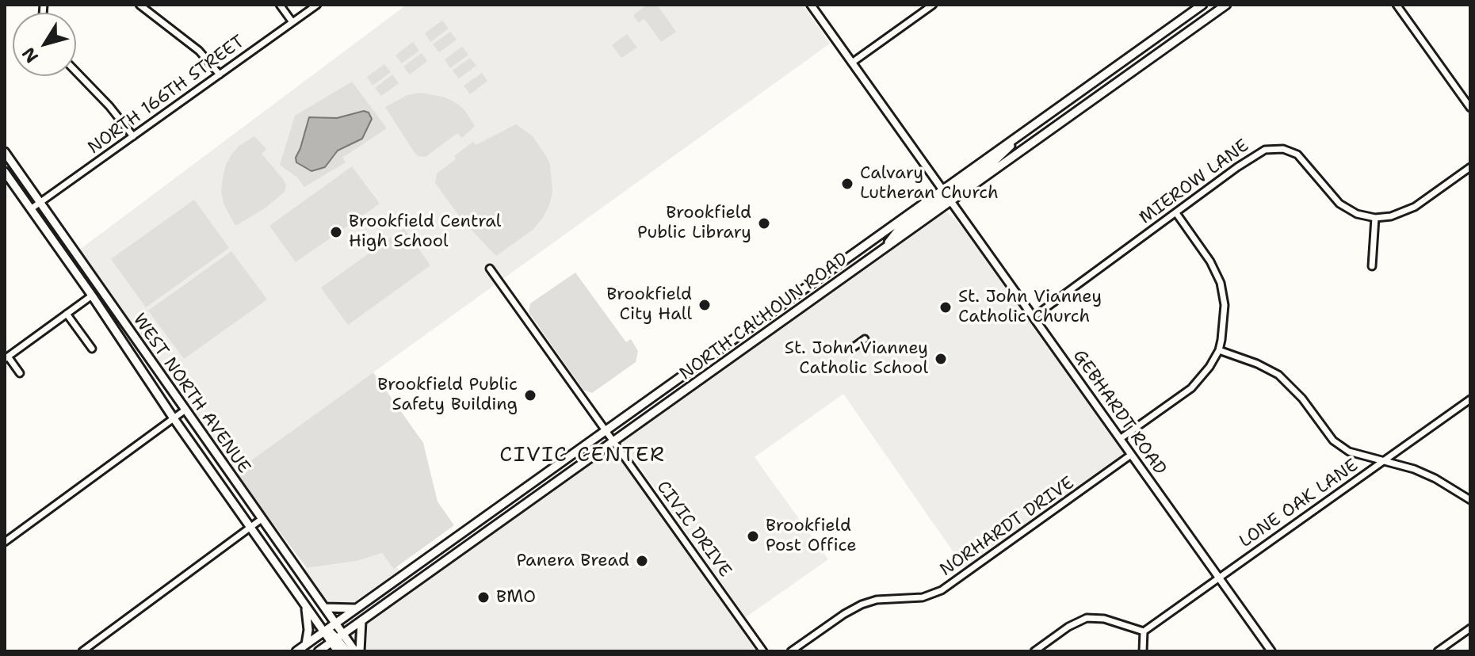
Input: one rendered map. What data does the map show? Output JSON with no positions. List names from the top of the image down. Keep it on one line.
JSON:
{"streets":{"main road":["NORTH CALHOUN ROAD","WEST NORTH AVENUE"],"street":["NORTH 166TH STREET","MIEROW LANE","GEBHARDT ROAD","LONE OAK LANE","NORHARDT DRIVE","CIVIC DRIVE"]},"crossings":[["NORTH 166TH STREET","WEST NORTH AVENUE"],["MIEROW LANE","GEBHARDT ROAD"],["NORTH CALHOUN ROAD","WEST NORTH AVENUE"],["NORTH CALHOUN ROAD","GEBHARDT ROAD"],["NORTH CALHOUN ROAD","CIVIC DRIVE"],["GEBHARDT ROAD","LONE OAK LANE"],["GEBHARDT ROAD","NORHARDT DRIVE"]],"districts":["CIVIC CENTER"],"places":["Calvary Lutheran Church","Brookfield Public Library","Brookfield Central High School","Brookfield City Hall","St. John Vianney Catholic Church","St. John Vianney Catholic School","Brookfield Public Safety Building","Brookfield Post Office","Panera Bread","BMO"],"north":"bottom left"}
